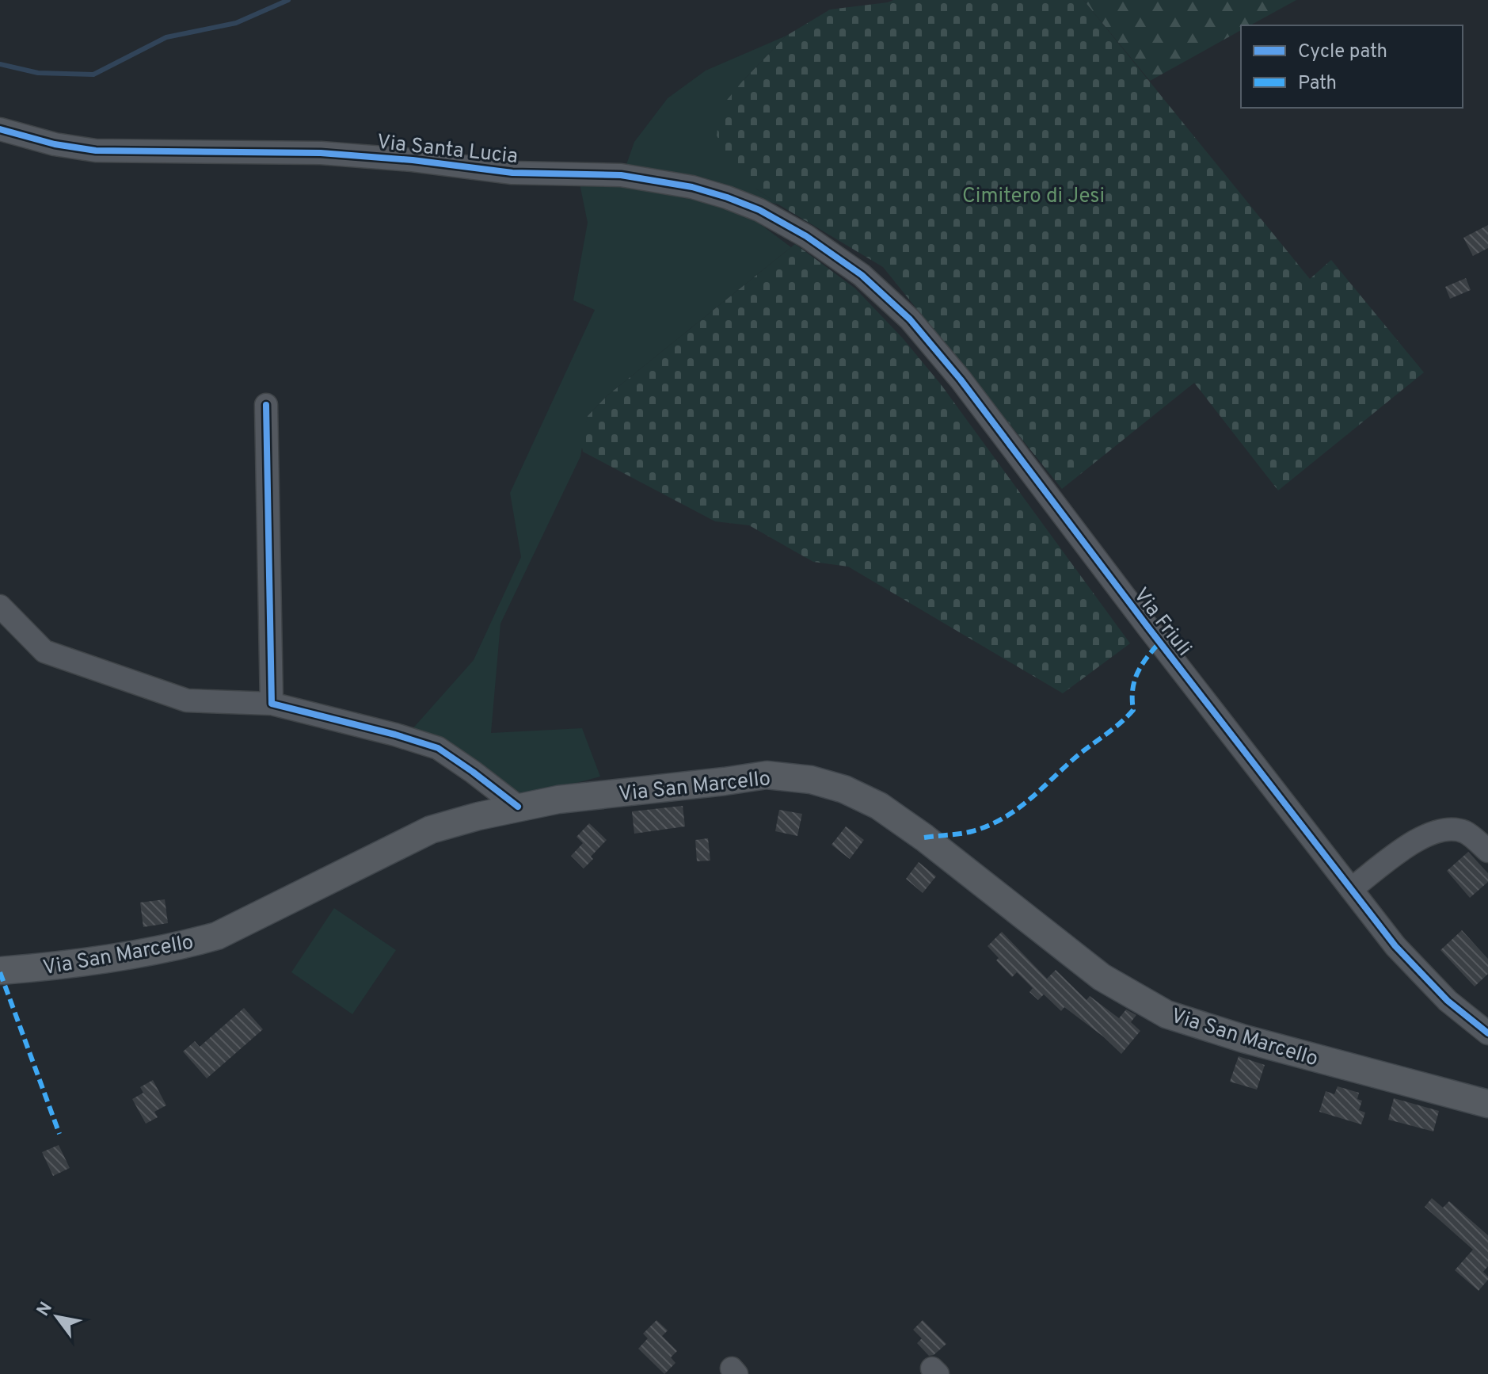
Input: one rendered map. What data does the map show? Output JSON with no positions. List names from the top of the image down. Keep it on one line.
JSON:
{"streets":{"main road":["Via San Marcello"],"street":["Via Santa Lucia","Via Friuli"]},"crossings":[["Via Santa Lucia","Via Friuli"]],"parks":["Cimitero di Jesi"],"legend":["Cycle path","Path"],"north":"top left"}
